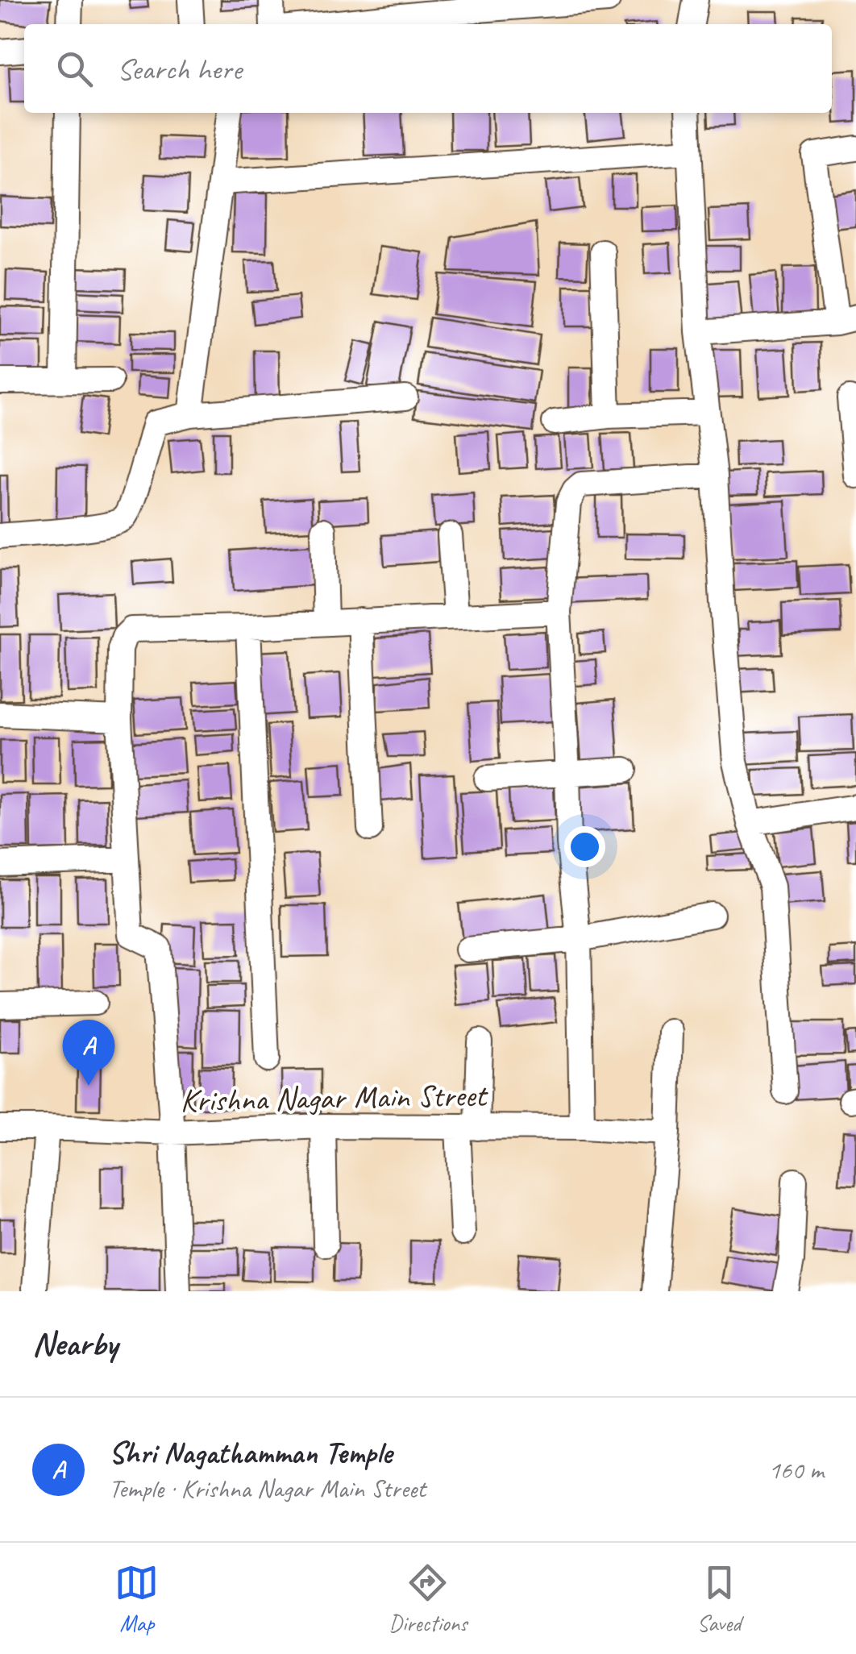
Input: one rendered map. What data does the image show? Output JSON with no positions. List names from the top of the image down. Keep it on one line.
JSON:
{"streets":{"street":["Krishna Nagar Main Street"]},"page":{"search":"Search here","pins":"A","heading":"Nearby","list":[{"mark":"A","name":"Shri Nagathamman Temple","note":"Temple · Krishna Nagar Main Street","value":"160 m"}],"nav":["Map","Directions","Saved"]}}
